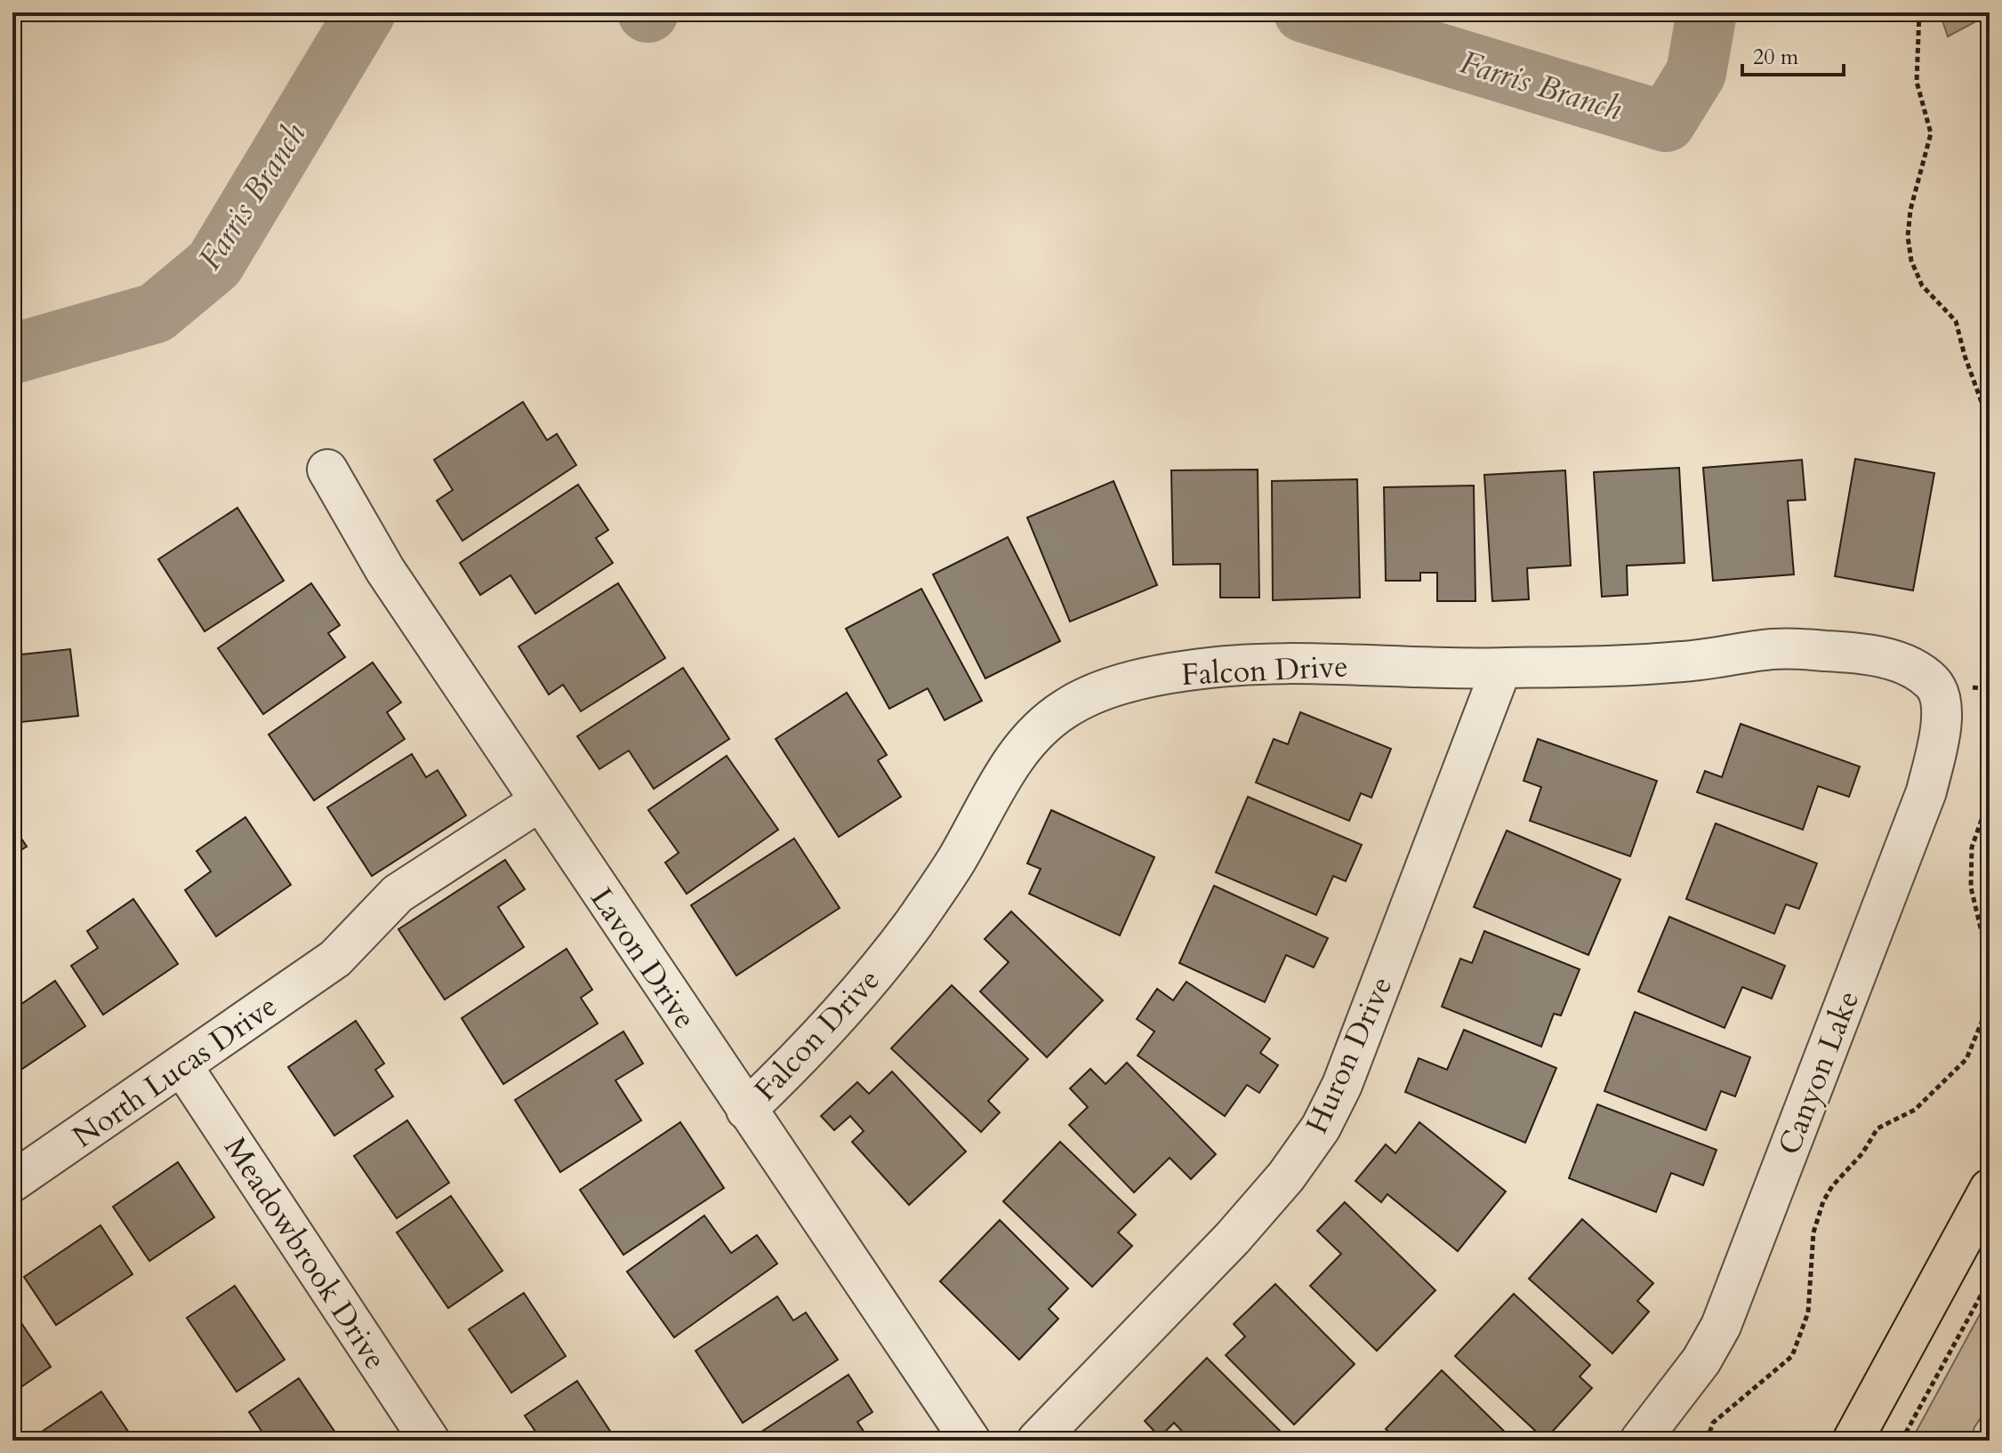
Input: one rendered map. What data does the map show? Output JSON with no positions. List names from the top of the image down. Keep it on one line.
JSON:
{"streets":{"street":["Falcon Drive","Lavon Drive","Huron Drive","North Lucas Drive","Canyon Lake","Meadowbrook Drive"]},"crossings":[["Falcon Drive","Lavon Drive"],["Falcon Drive","Huron Drive"],["Falcon Drive","Canyon Lake"],["Lavon Drive","North Lucas Drive"],["North Lucas Drive","Meadowbrook Drive"]],"water":["Farris Branch"],"scale_bar":"20 m"}
